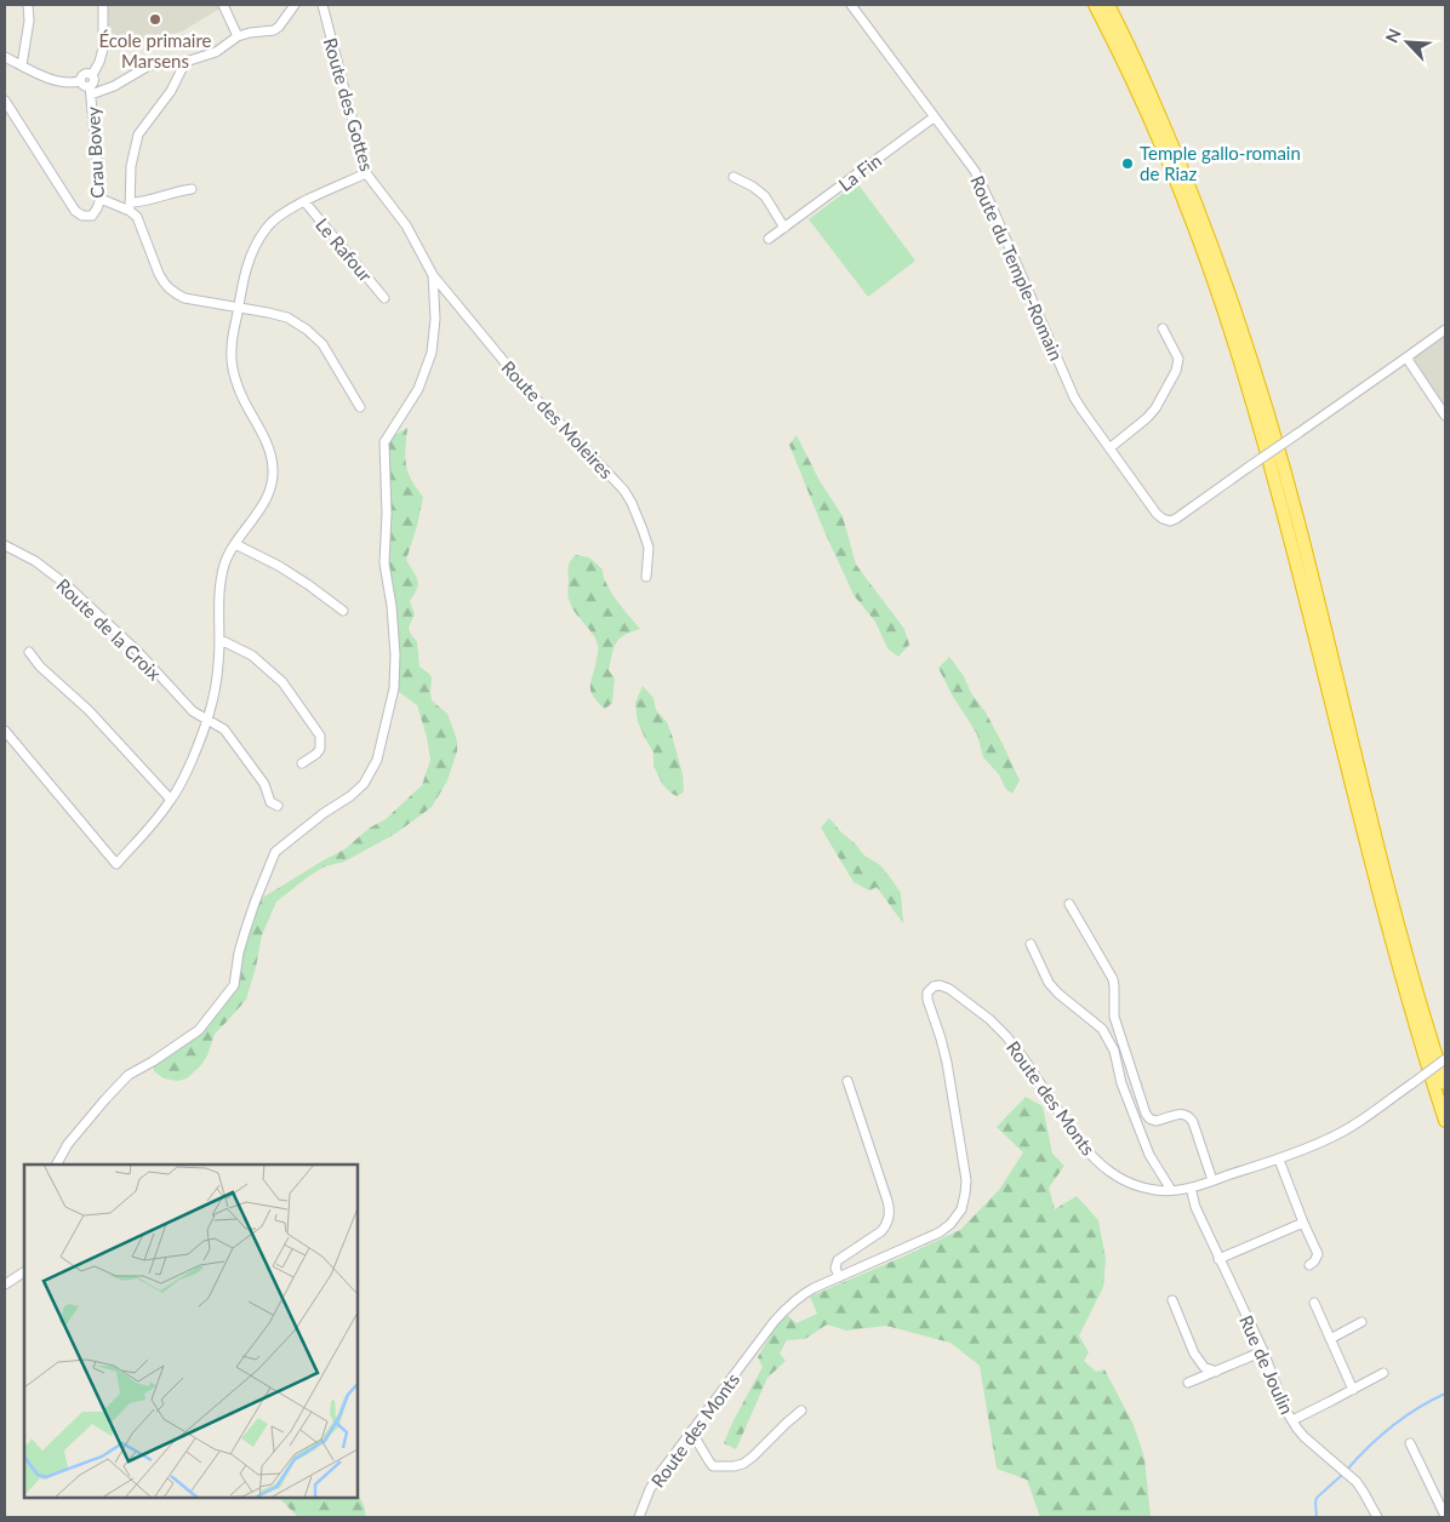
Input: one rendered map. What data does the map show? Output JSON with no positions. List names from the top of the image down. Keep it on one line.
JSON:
{"streets":{"street":["Route des Gottes","Crau Bovey","La Fin","Le Rafour","Route du Temple-Romain","Route des Moleires","Route de la Croix","Route des Monts","Rue de Joulin"]},"crossings":[["Route des Gottes","Route des Moleires"],["La Fin","Route du Temple-Romain"],["Route des Monts","Rue de Joulin"]],"places":["École primaire Marsens","Temple gallo-romain de Riaz"],"north":"top left"}
